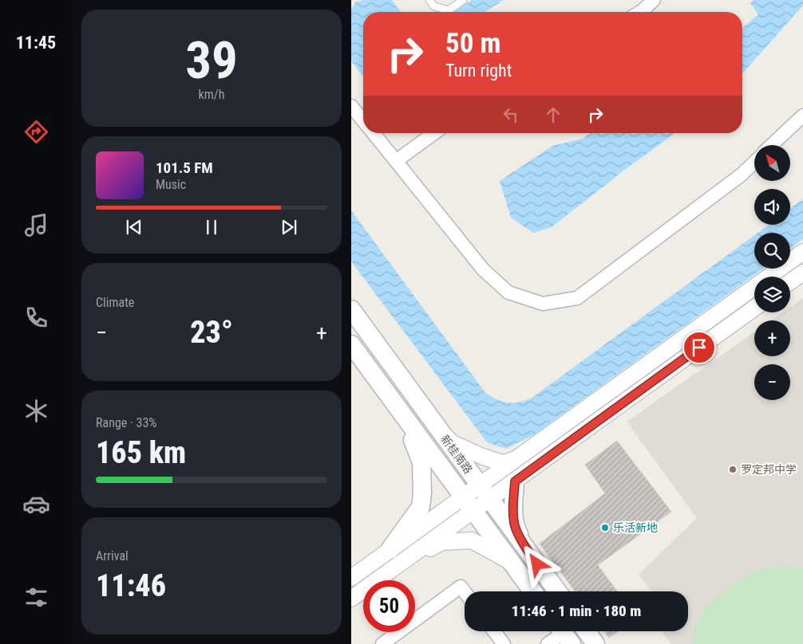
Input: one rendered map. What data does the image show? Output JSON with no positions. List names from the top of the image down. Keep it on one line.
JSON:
{"streets":{"main road":["新桂南路"]},"places":["罗定邦中学","乐活新地"],"north":"top left","page":{"tabs":"11:45","tile":[["39","km/h"],"Climate",["Range · 33%","165 km"],["Arrival","11:46"]],"turn":["50 m","Turn right"],"map_buttons":["+","−"],"song":["101.5 FM","Music"],"heat":["−","23°","+"],"limit":"50","trip":"11:46 · 1 min · 180 m"}}
